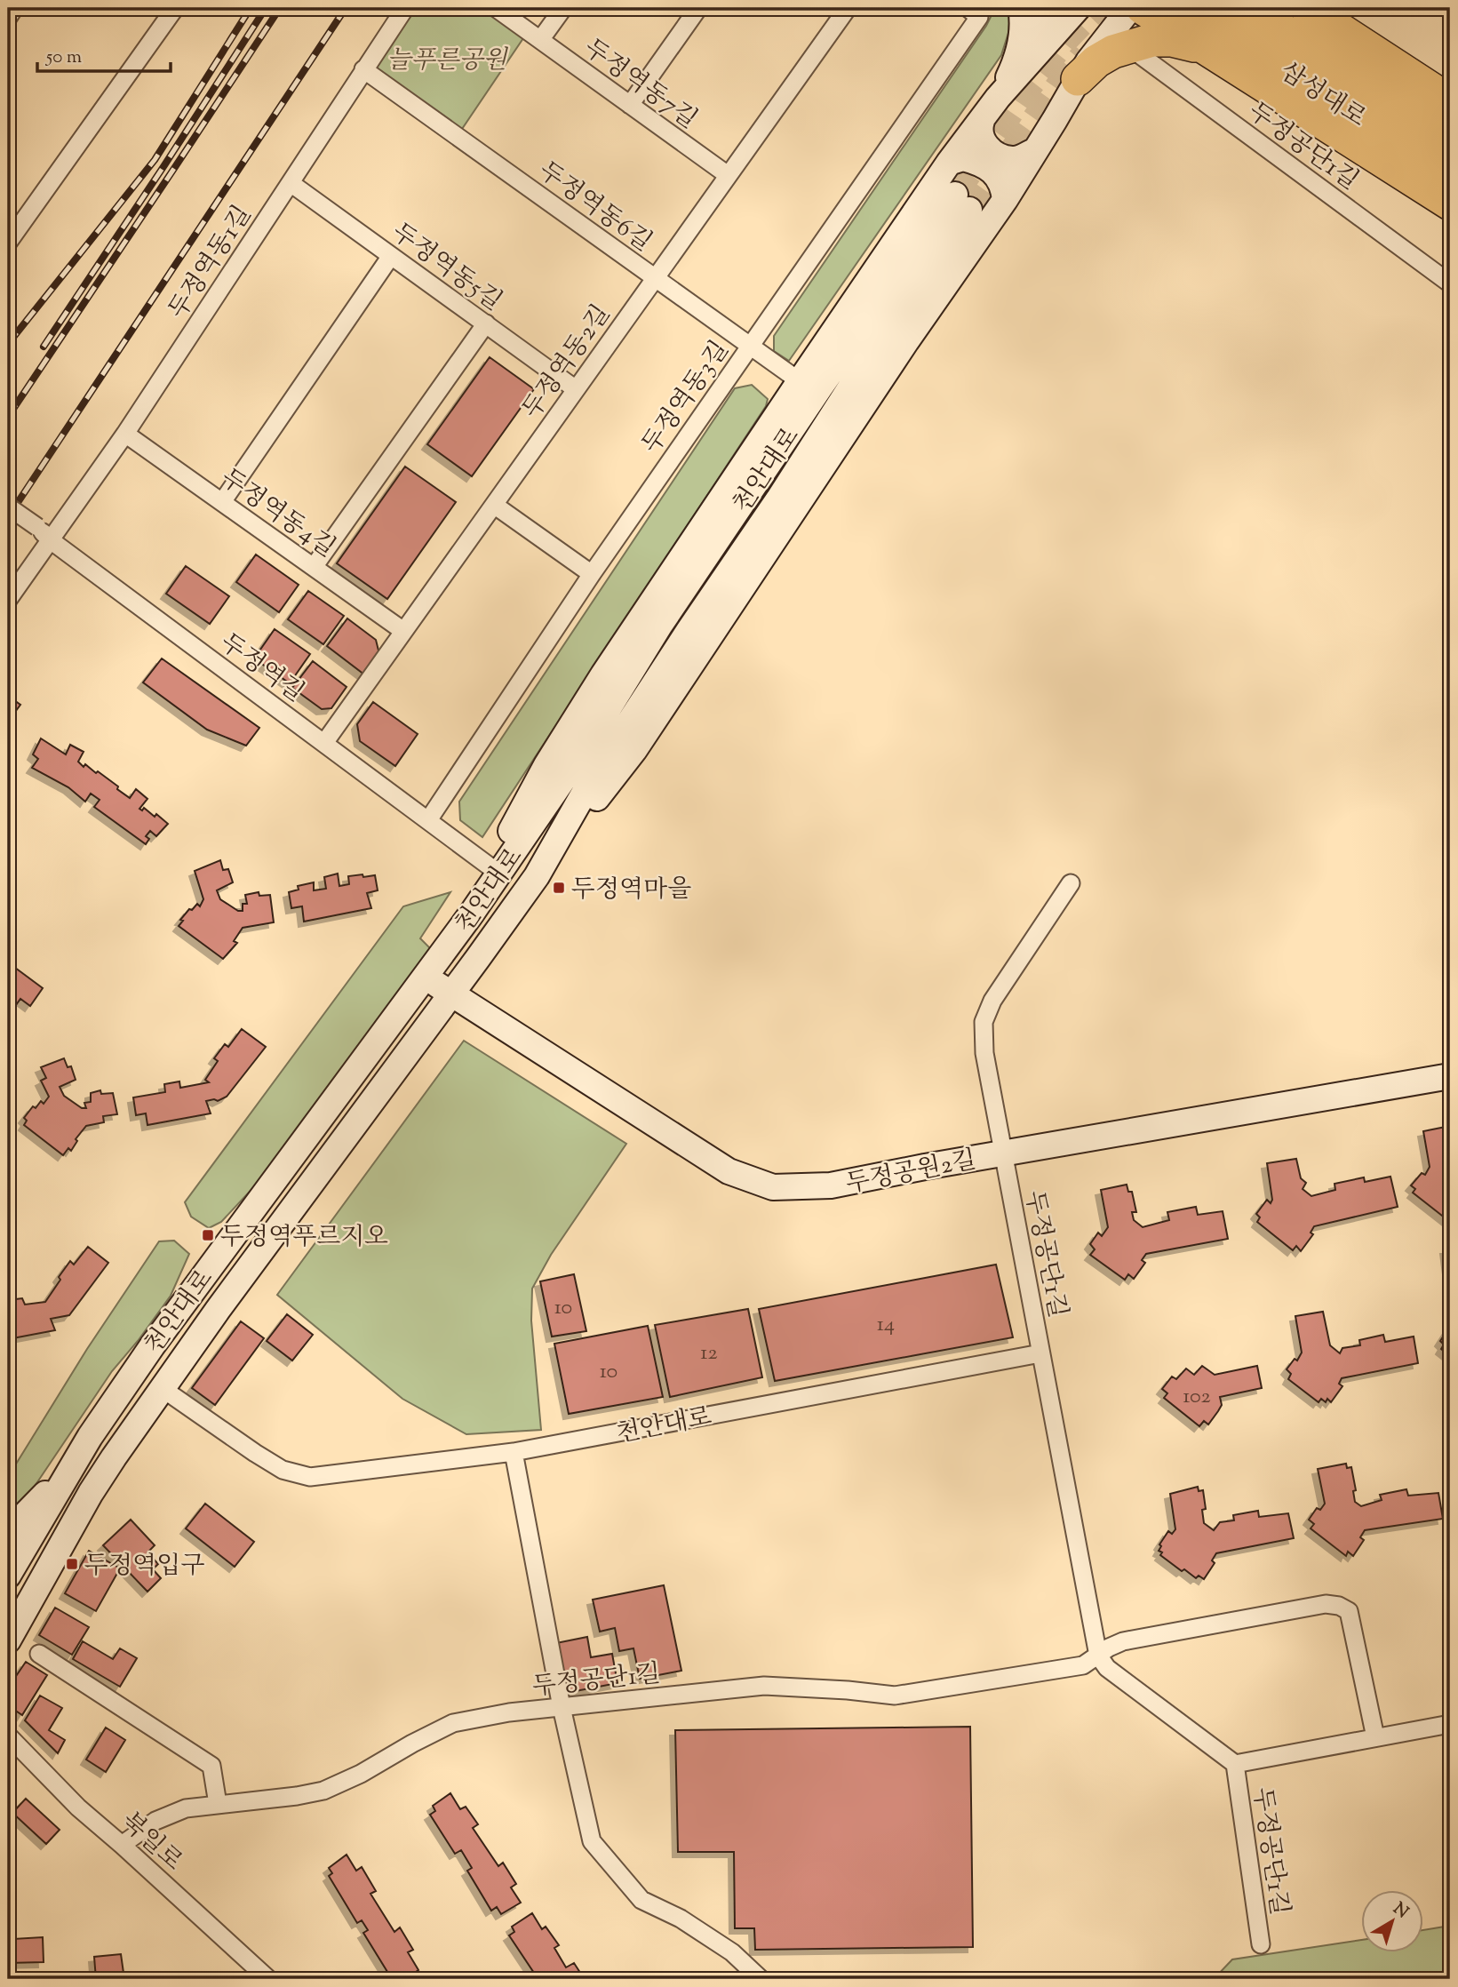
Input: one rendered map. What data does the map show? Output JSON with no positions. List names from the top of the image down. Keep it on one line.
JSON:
{"streets":{"highway":["삼성대로"],"main road":["천안대로","두정공원2길"],"street":["두정역동7길","두정공단1길","두정역동6길","두정역동1길","두정역동5길","두정역동2길","두정역동3길","두정역동4길","두정역길","북일로"]},"crossings":[["두정역동7길","두정역동2길"],["두정공단1길","천안대로"],["두정공단1길","두정공원2길"],["두정공단1길","북일로"],["두정역동6길","두정역동1길"],["두정역동6길","두정역동2길"],["두정역동6길","두정역동3길"],["두정역동1길","두정역동5길"],["두정역동1길","두정역동4길"],["두정역동1길","두정역길"],["두정역동5길","두정역동2길"],["두정역동2길","두정역동4길"],["두정역동2길","두정역길"],["두정역동3길","두정역길"],["천안대로","두정공원2길"]],"parks":["늘푸른공원"],"places":{"transit":["두정역마을","두정역푸르지오","두정역입구"]},"house_numbers":["10","14","12","10","102"],"scale_bar":"50 m","north":"top right"}
